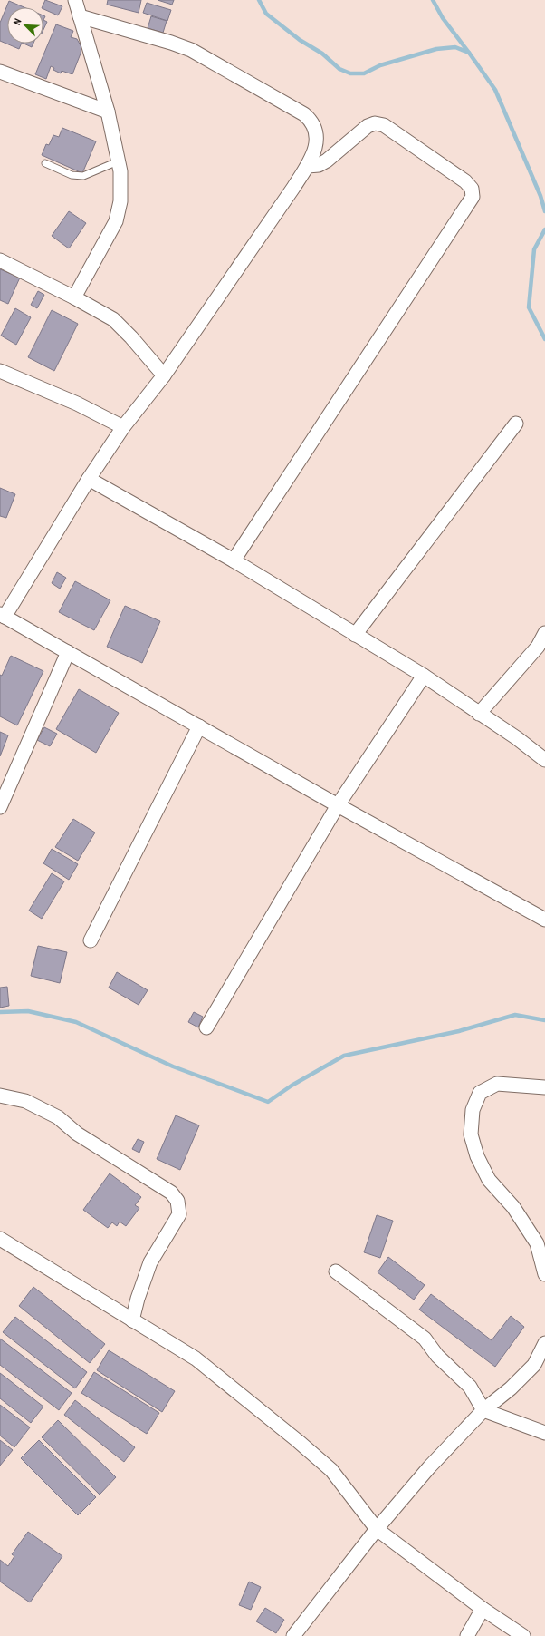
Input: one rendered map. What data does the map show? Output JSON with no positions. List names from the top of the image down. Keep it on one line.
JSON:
{"north":"top left"}
